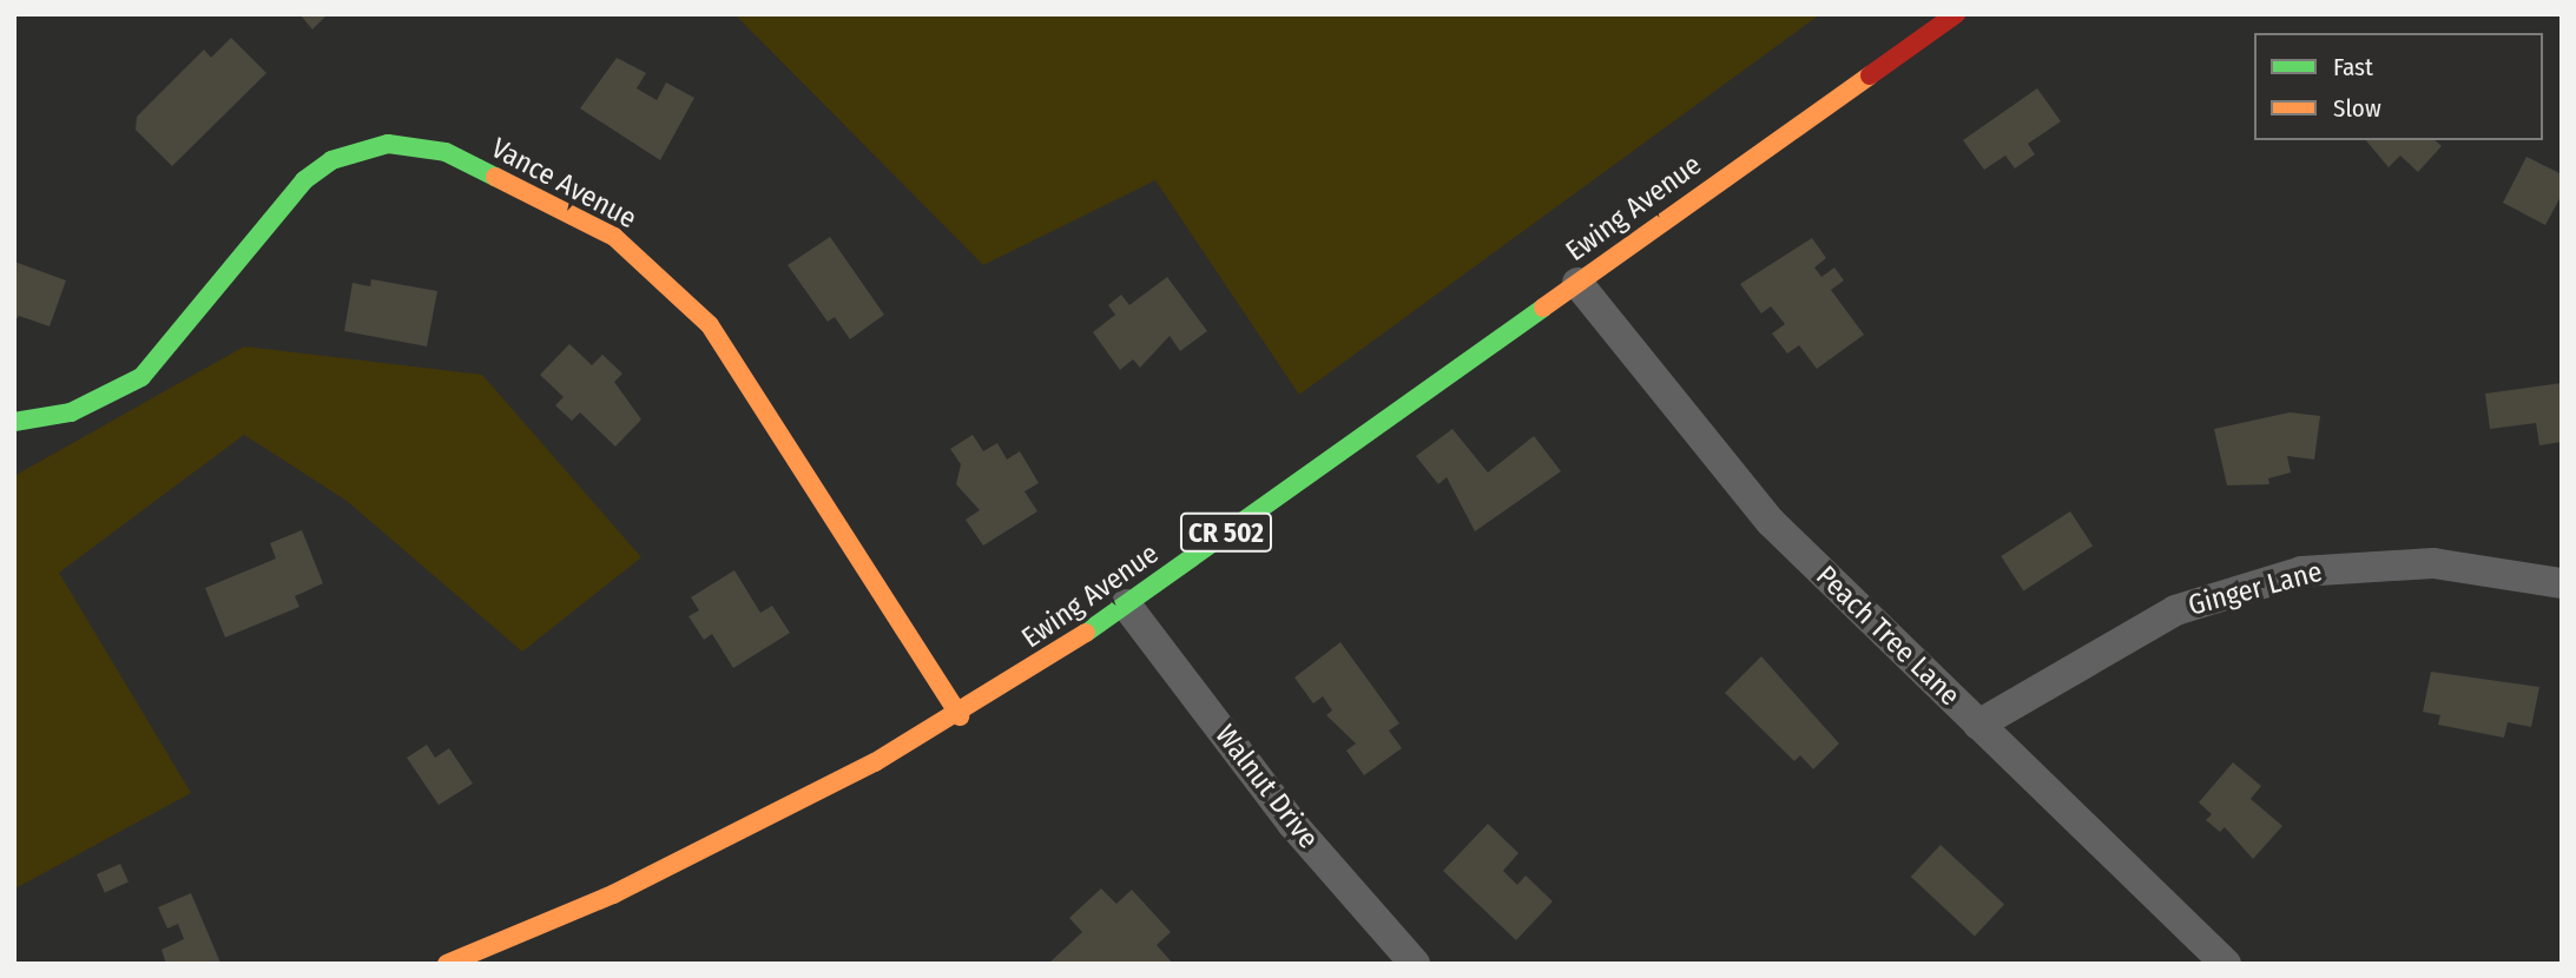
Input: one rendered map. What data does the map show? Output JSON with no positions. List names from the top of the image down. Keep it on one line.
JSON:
{"streets":{"main road":["Vance Avenue","Ewing Avenue","CR 502"],"street":["Ginger Lane","Peach Tree Lane","Walnut Drive"]},"crossings":[["Vance Avenue","Ewing Avenue"],["Ewing Avenue","Peach Tree Lane"],["Ewing Avenue","Walnut Drive"],["Ginger Lane","Peach Tree Lane"]],"legend":["Fast","Slow"]}
